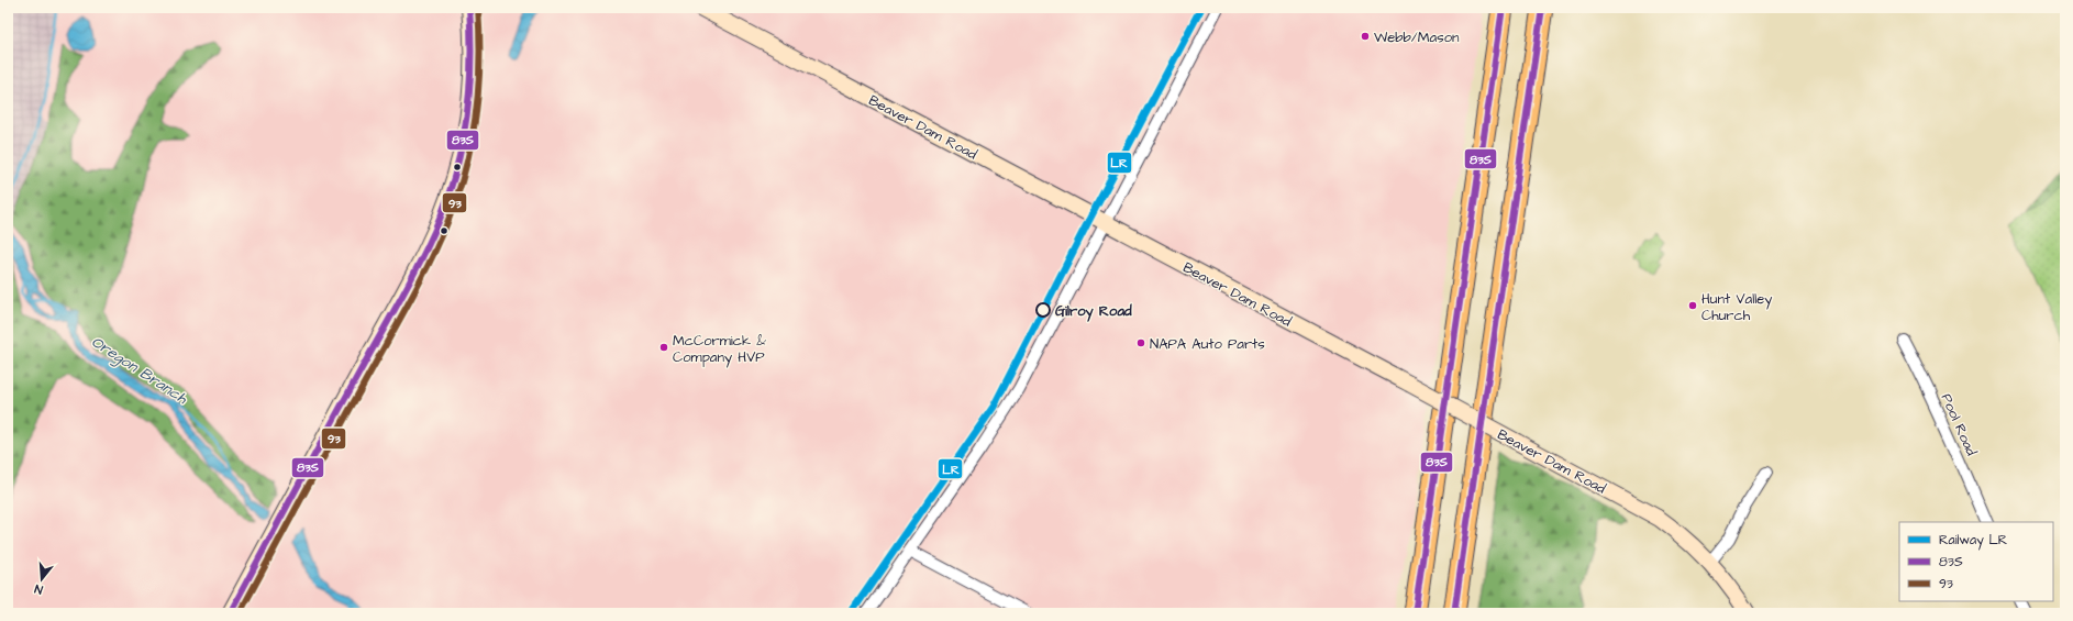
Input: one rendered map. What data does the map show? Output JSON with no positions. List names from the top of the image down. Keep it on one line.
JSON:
{"streets":{"street":["Beaver Dam Road","Pool Road"]},"water":["Oregon Branch"],"places":["Webb/Mason","Hunt Valley Church","Gilroy Road","NAPA Auto Parts","McCormick & Company HVP"],"lines":["rail line LR","transit line 83S","transit line 93"],"legend":["Railway LR","83S","93"],"north":"bottom"}
